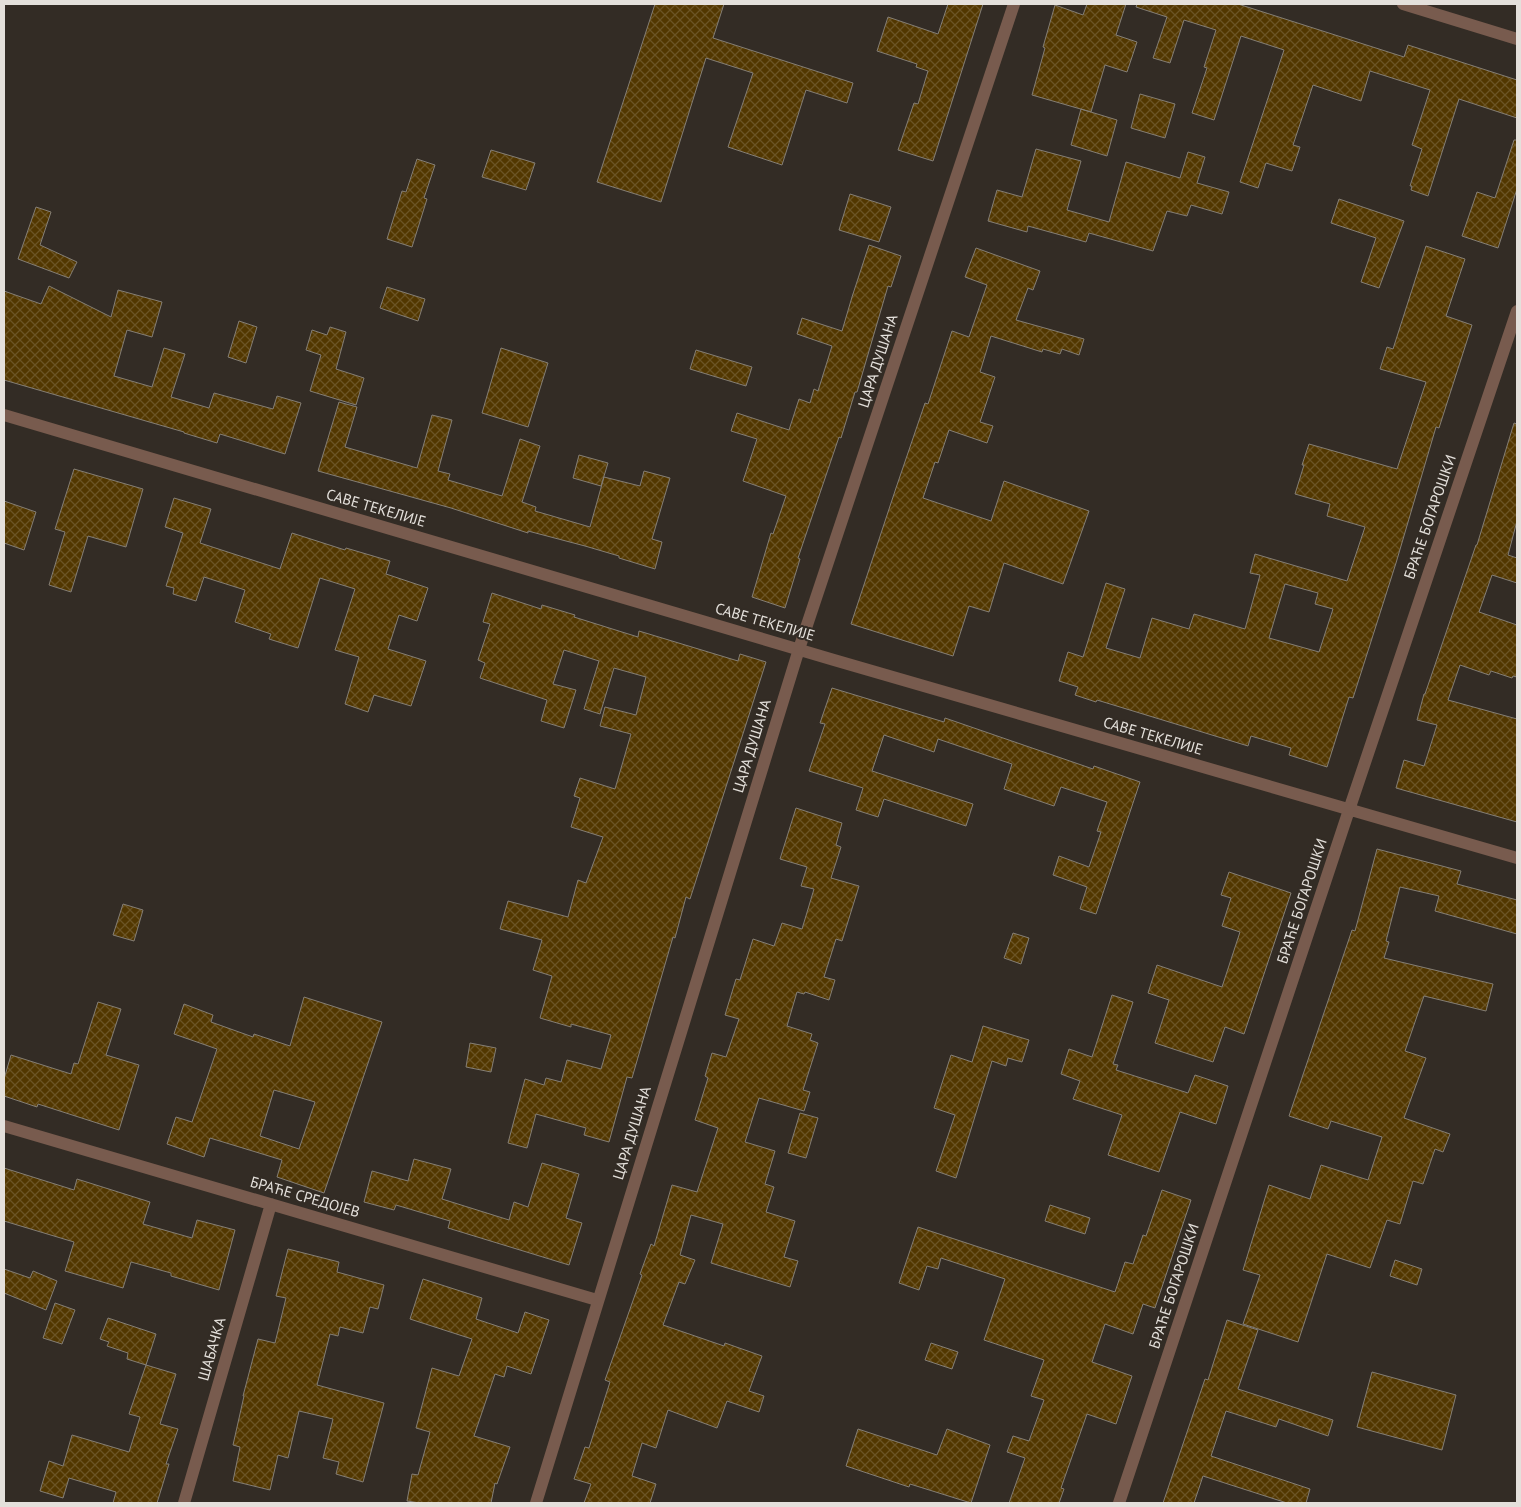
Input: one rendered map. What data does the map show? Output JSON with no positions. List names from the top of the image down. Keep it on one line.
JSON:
{"streets":{"street":["ЦАРА ДУШАНА","САВЕ ТЕКЕЛИЈЕ","БРАЋЕ БОГАРОШКИ","БРАЋЕ СРЕДОЈЕВ","ШАБАЧКА"]},"crossings":[["ЦАРА ДУШАНА","САВЕ ТЕКЕЛИЈЕ"],["ЦАРА ДУШАНА","БРАЋЕ СРЕДОЈЕВ"],["САВЕ ТЕКЕЛИЈЕ","БРАЋЕ БОГАРОШКИ"],["БРАЋЕ СРЕДОЈЕВ","ШАБАЧКА"]]}
